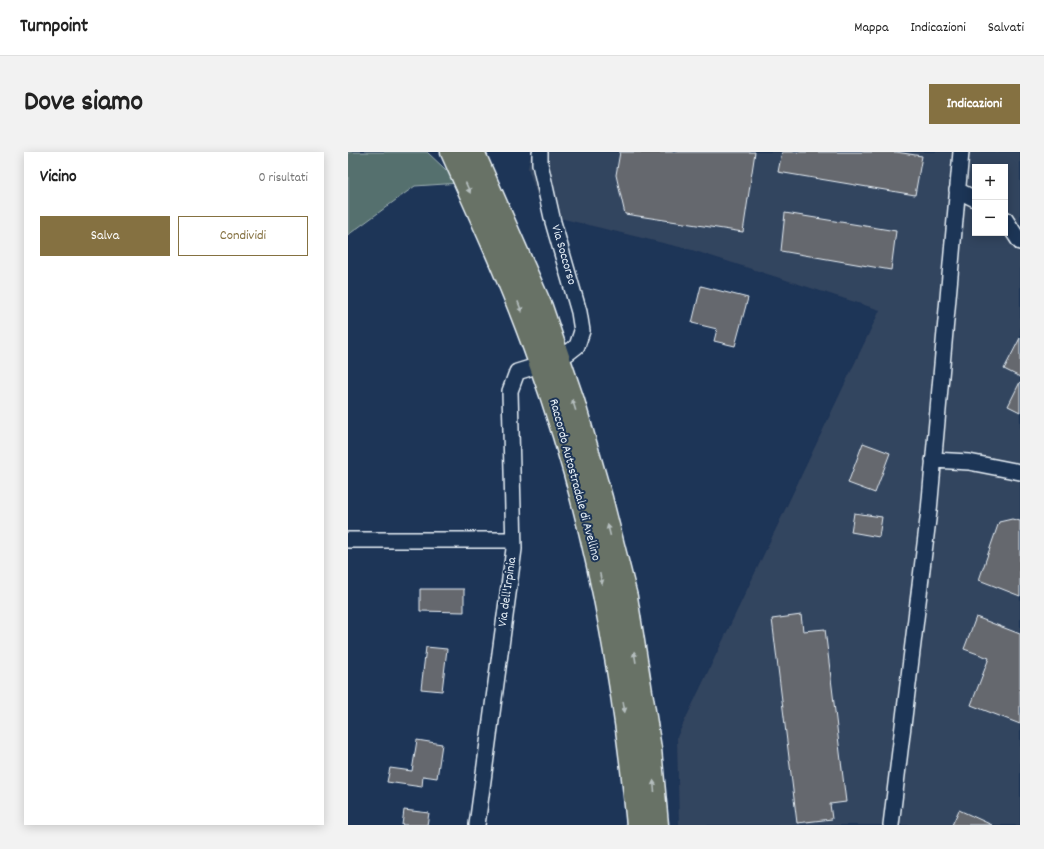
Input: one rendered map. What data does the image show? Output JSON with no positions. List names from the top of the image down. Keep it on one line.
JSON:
{"streets":{"highway":["Raccordo Autostradale di Avellino"],"street":["Via Soccorso","Via dell'Irpinia"]},"page":{"header":"Turnpoint","nav":["Mappa","Indicazioni","Salvati"],"title":"Dove siamo","buttons":["Indicazioni",["Salva","Condividi"]],"heading":["Vicino","0 risultati"],"map_buttons":["+","−"]}}
